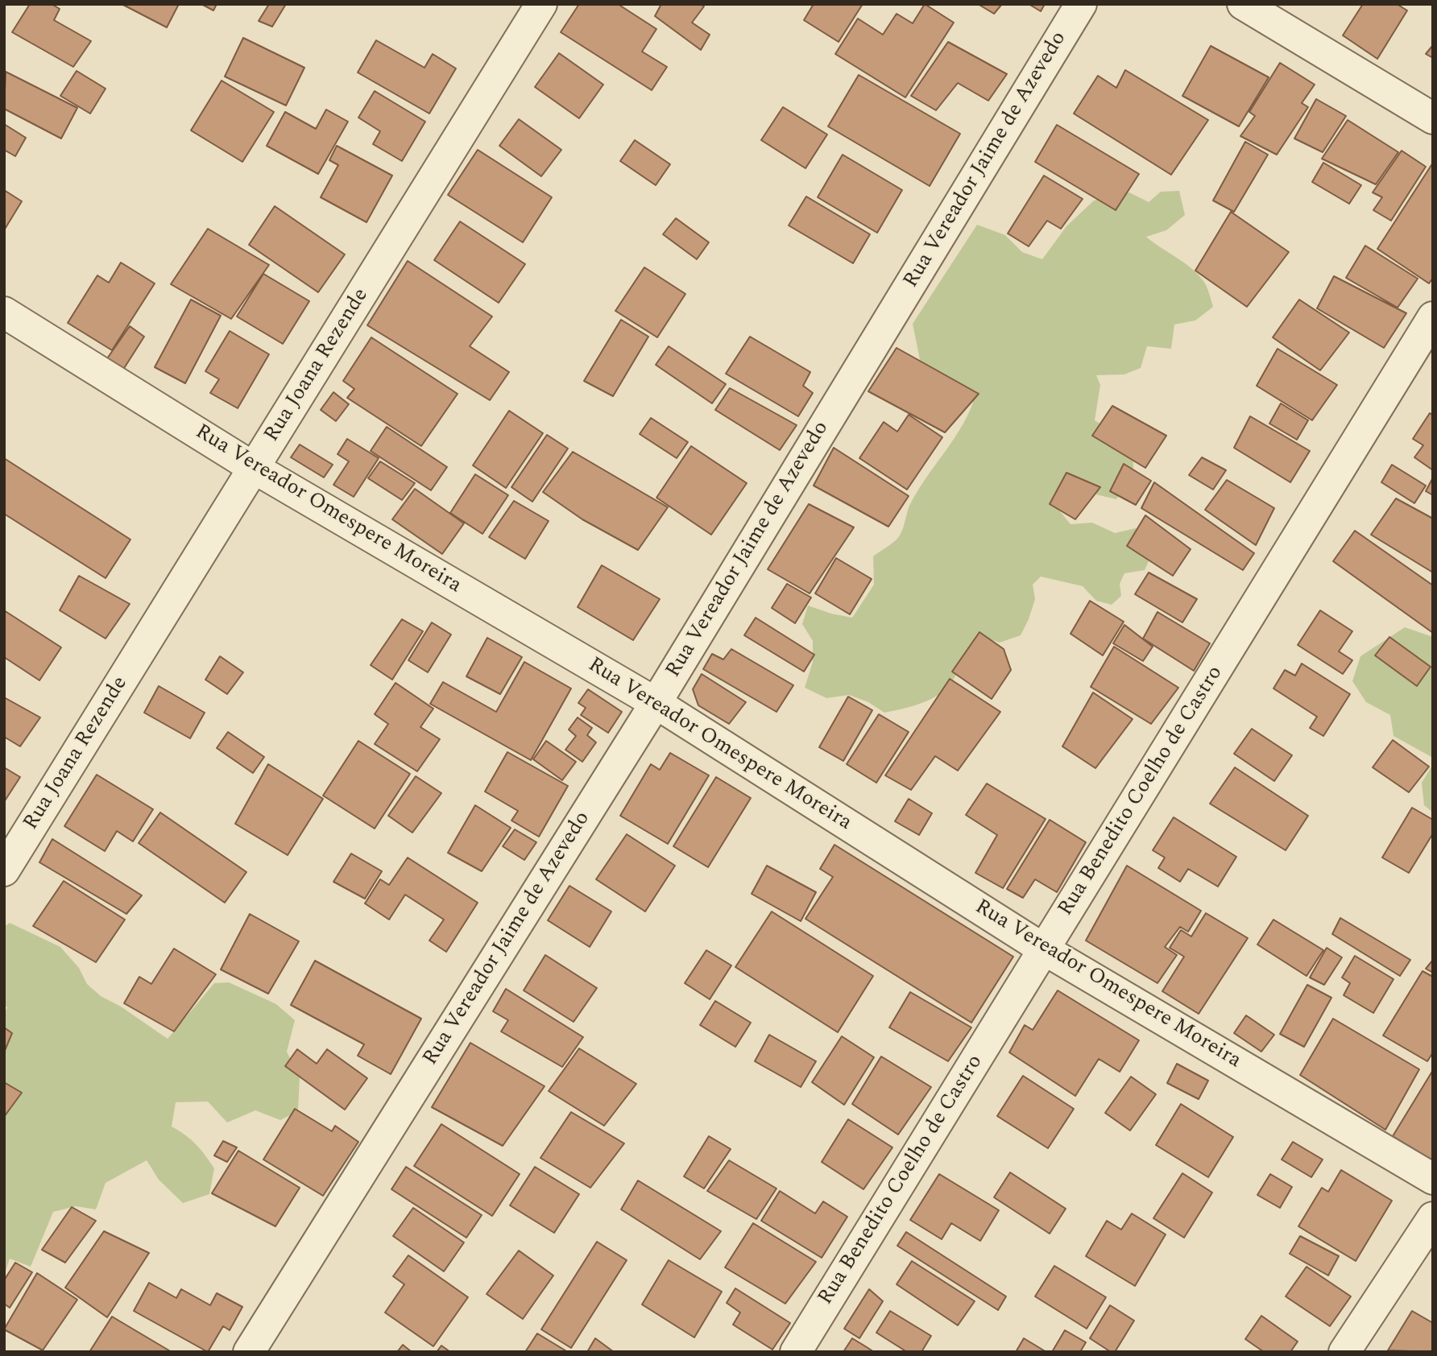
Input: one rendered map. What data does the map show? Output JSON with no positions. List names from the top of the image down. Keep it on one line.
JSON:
{"streets":{"street":["Rua Vereador Jaime de Azevedo","Rua Joana Rezende","Rua Vereador Omespere Moreira","Rua Benedito Coelho de Castro"]},"crossings":[["Rua Vereador Jaime de Azevedo","Rua Vereador Omespere Moreira"],["Rua Joana Rezende","Rua Vereador Omespere Moreira"],["Rua Vereador Omespere Moreira","Rua Benedito Coelho de Castro"]]}
